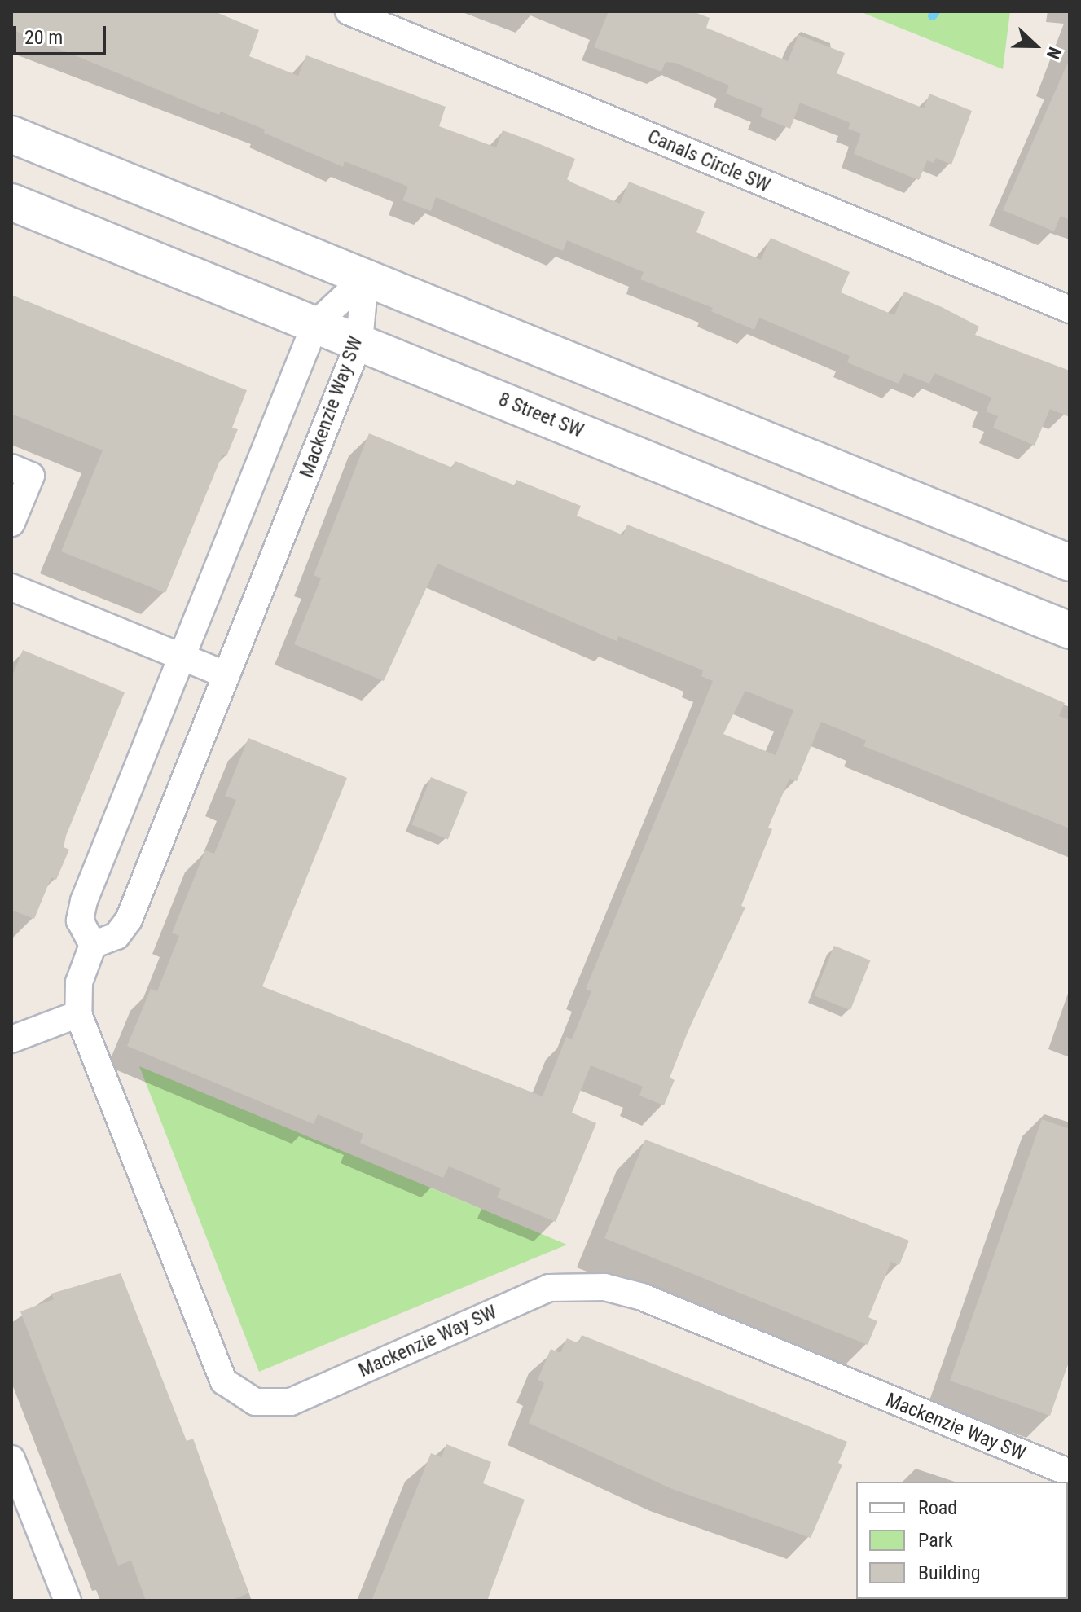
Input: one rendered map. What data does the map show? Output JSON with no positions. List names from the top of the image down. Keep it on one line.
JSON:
{"streets":{"main road":["8 Street SW"],"street":["Canals Circle SW","Mackenzie Way SW"]},"crossings":[["Mackenzie Way SW","8 Street SW"]],"legend":["Road","Park","Building"],"scale_bar":"20 m","north":"right"}
